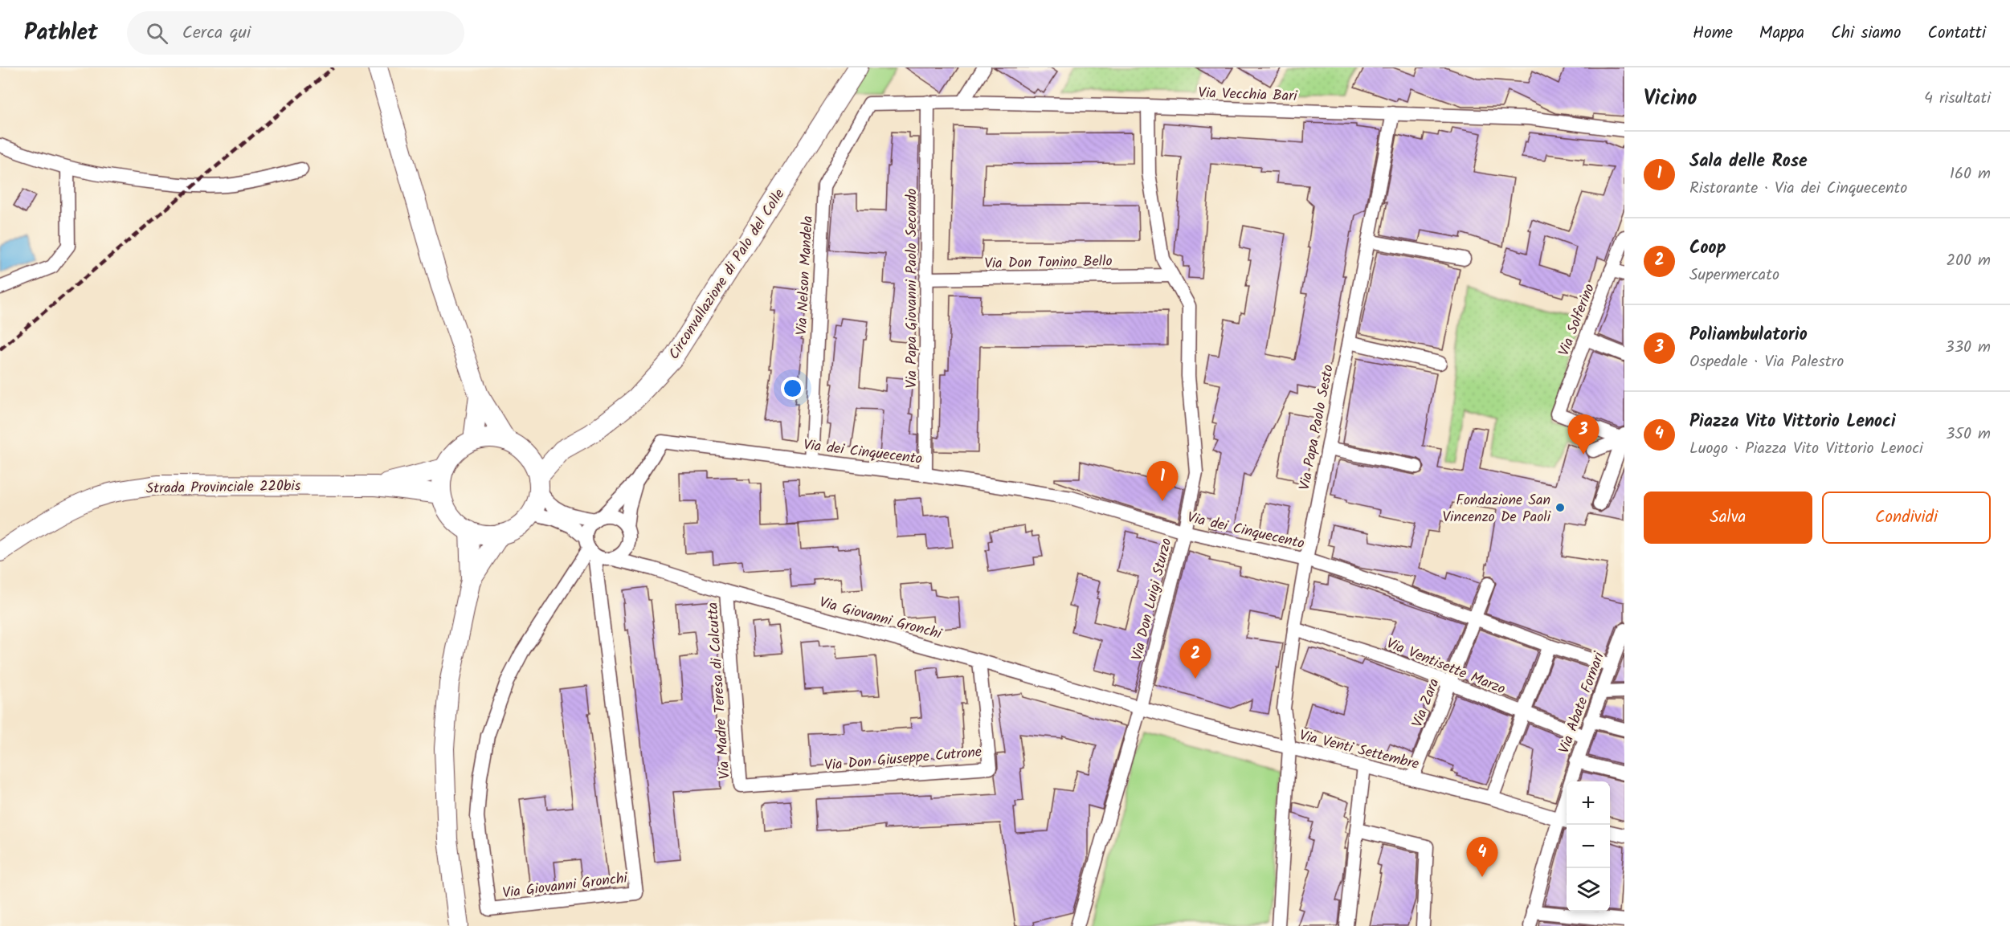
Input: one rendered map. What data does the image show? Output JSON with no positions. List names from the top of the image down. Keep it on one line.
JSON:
{"streets":{"main road":["Circonvallazione di Palo del Colle","Strada Provinciale 220bis"],"street":["Via Vecchia Bari","Via Don Tonino Bello","Via Nelson Mandela","Via Papa Giovanni Paolo Secondo","Via Solferino","Via Papa Paolo Sesto","Via dei Cinquecento","Via Don Luigi Sturzo","Via Giovanni Gronchi","Via Ventisette Marzo","Via Madre Teresa di Calcutta","Via Zara","Via Abate Fornari","Via Venti Settembre","Via Don Giuseppe Cutrone"]},"crossings":[["Via Vecchia Bari","Via Nelson Mandela"],["Via Vecchia Bari","Via Papa Giovanni Paolo Secondo"],["Via Vecchia Bari","Via Papa Paolo Sesto"],["Via Vecchia Bari","Via Don Luigi Sturzo"],["Via Don Tonino Bello","Via Papa Giovanni Paolo Secondo"],["Via Don Tonino Bello","Via Don Luigi Sturzo"],["Via Nelson Mandela","Via dei Cinquecento"],["Via Papa Giovanni Paolo Secondo","Via dei Cinquecento"],["Via Papa Paolo Sesto","Via dei Cinquecento"],["Via Papa Paolo Sesto","Via Ventisette Marzo"],["Via Papa Paolo Sesto","Via Venti Settembre"],["Via dei Cinquecento","Via Don Luigi Sturzo"],["Via dei Cinquecento","Via Giovanni Gronchi"],["Via dei Cinquecento","Via Zara"],["Via dei Cinquecento","Via Abate Fornari"],["Via Don Luigi Sturzo","Via Giovanni Gronchi"],["Via Don Luigi Sturzo","Via Venti Settembre"],["Via Giovanni Gronchi","Via Madre Teresa di Calcutta"],["Via Giovanni Gronchi","Via Venti Settembre"],["Via Giovanni Gronchi","Via Don Giuseppe Cutrone"],["Via Ventisette Marzo","Via Zara"],["Via Ventisette Marzo","Via Abate Fornari"],["Via Madre Teresa di Calcutta","Via Don Giuseppe Cutrone"],["Via Zara","Via Venti Settembre"],["Via Abate Fornari","Via Venti Settembre"]],"places":["Fondazione San Vincenzo De Paoli"],"page":{"header":"Pathlet","search":"Cerca qui","nav":["Home","Mappa","Chi siamo","Contatti"],"heading":["Vicino","4 risultati"],"list":[{"mark":"1","name":"Sala delle Rose","note":"Ristorante · Via dei Cinquecento","value":"160 m"},{"mark":"2","name":"Coop","note":"Supermercato","value":"200 m"},{"mark":"3","name":"Poliambulatorio","note":"Ospedale · Via Palestro","value":"330 m"},{"mark":"4","name":"Piazza Vito Vittorio Lenoci","note":"Luogo · Piazza Vito Vittorio Lenoci","value":"350 m"}],"pins":["3","1","2","4"],"buttons":["Salva","Condividi"],"map_buttons":["+","−"]}}
